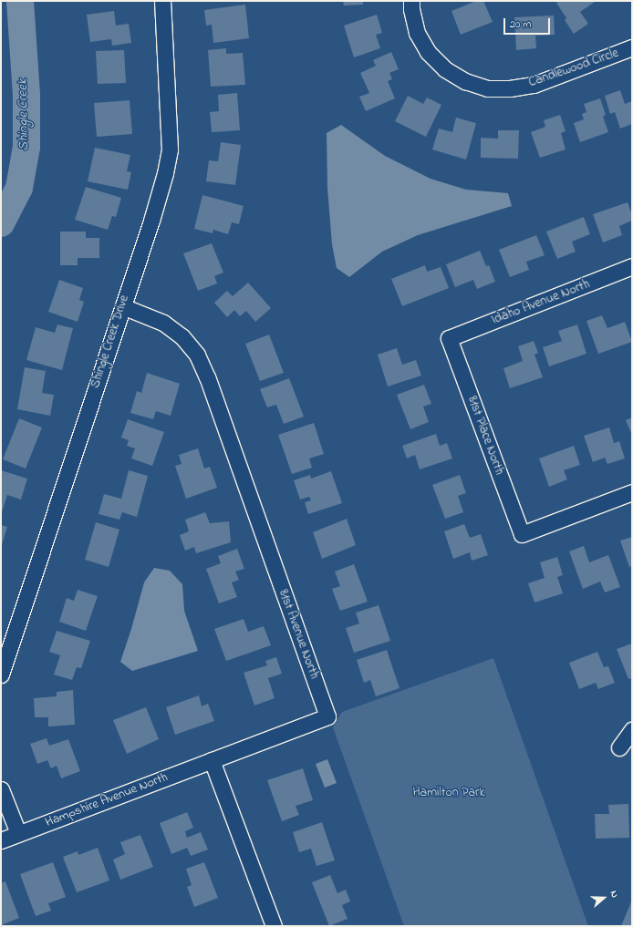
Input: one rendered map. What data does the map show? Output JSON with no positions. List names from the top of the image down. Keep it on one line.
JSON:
{"streets":{"street":["Candlewood Circle","Idaho Avenue North","Shingle Creek Drive","81st Place North","81st Avenue North","Hampshire Avenue North"]},"crossings":[["Idaho Avenue North","81st Place North"],["Shingle Creek Drive","81st Avenue North"],["81st Avenue North","Hampshire Avenue North"]],"water":["Shingle Creek"],"parks":["Hamilton Park"],"scale_bar":"20 m","north":"right"}
